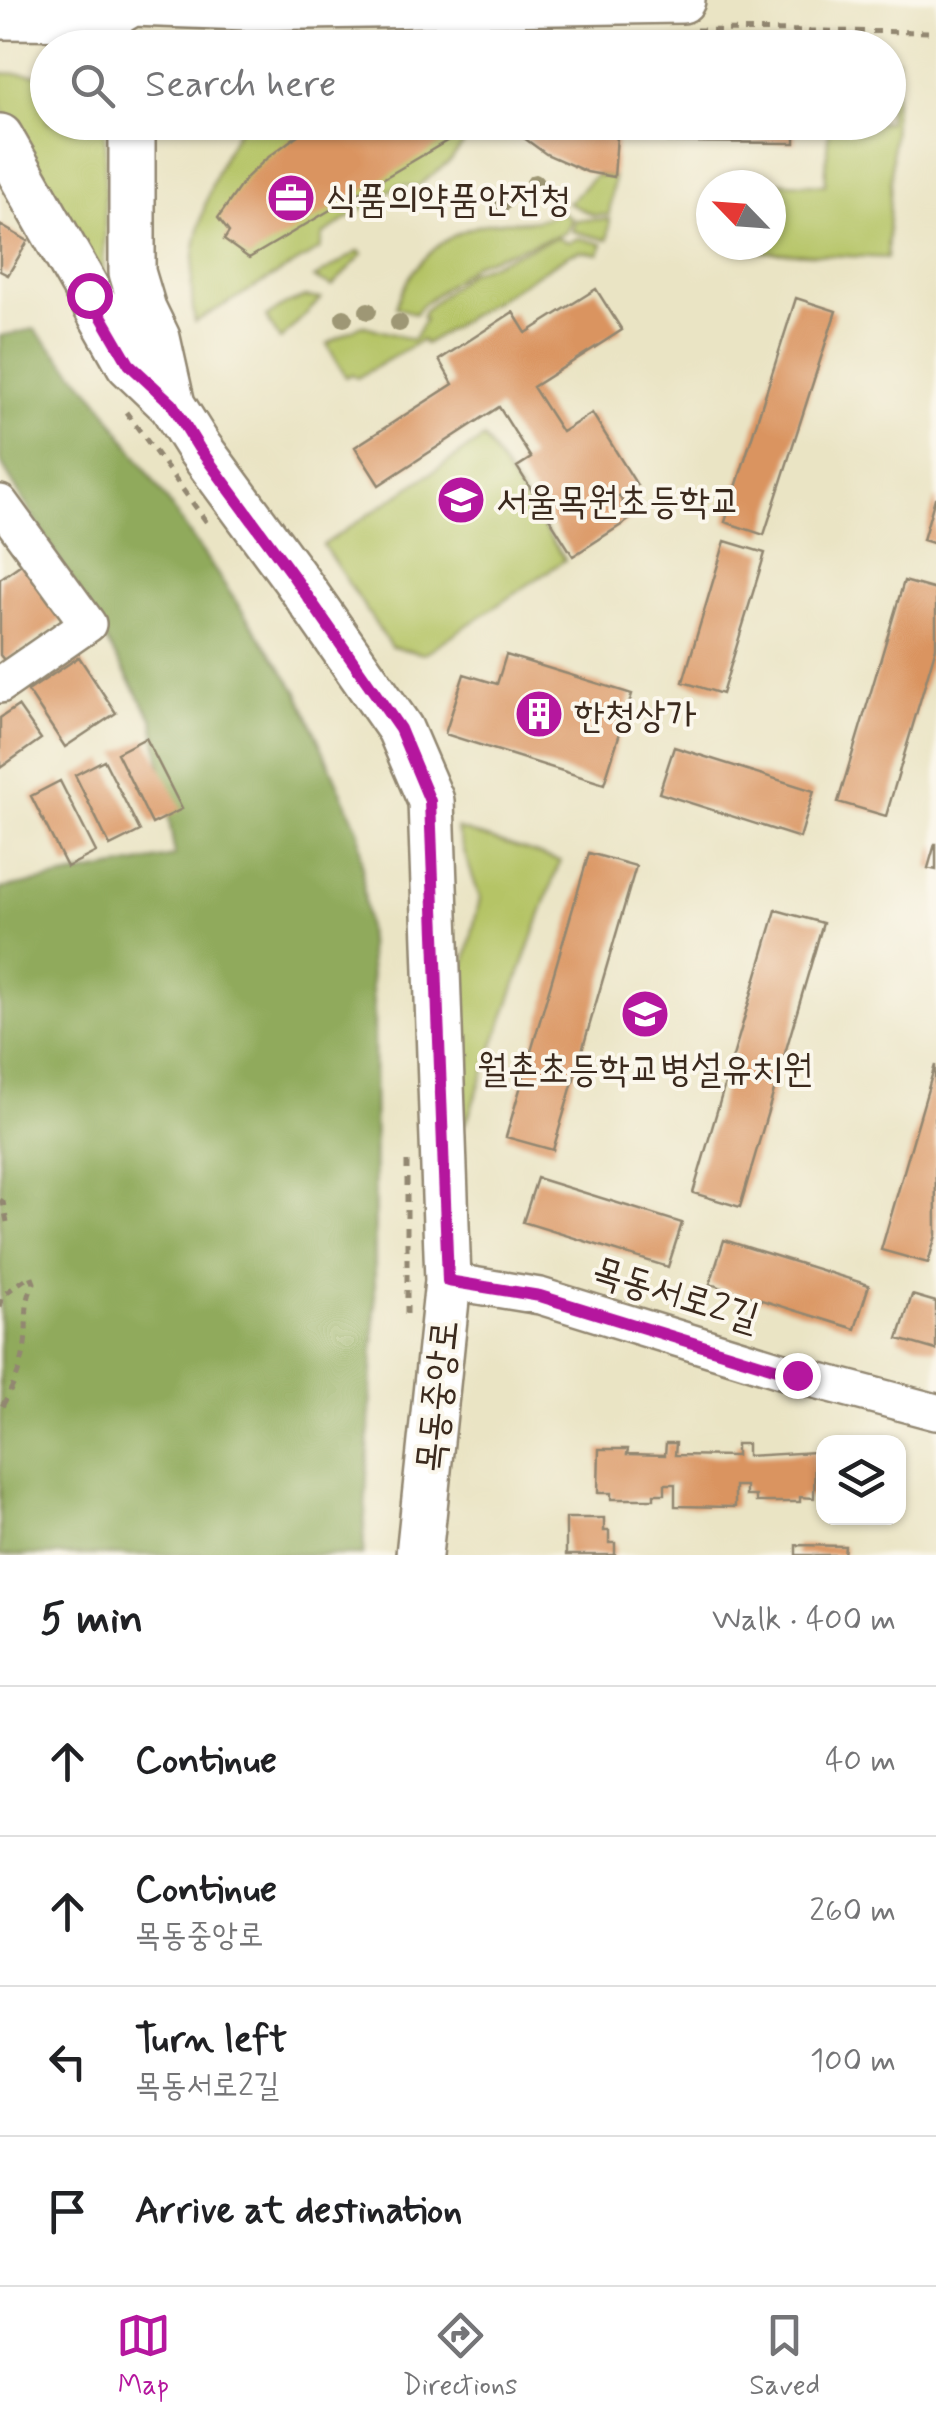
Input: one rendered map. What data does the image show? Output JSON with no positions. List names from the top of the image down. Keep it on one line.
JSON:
{"streets":{"main road":["목동중앙로"],"street":["목동서로2길"]},"crossings":[["목동서로2길","목동중앙로"]],"places":{"office":["식품의약품안전청"],"school or university":["서울목원초등학교","월촌초등학교병설유치원"],"building":["한청상가"]},"north":"top left","page":{"search":"Search here","heading":["5 min","Walk · 400 m"],"list":[["Continue","40 m"],["Continue","목동중앙로","260 m"],["Turn left","목동서로2길","100 m"],"Arrive at destination"],"nav":["Map","Directions","Saved"]}}
